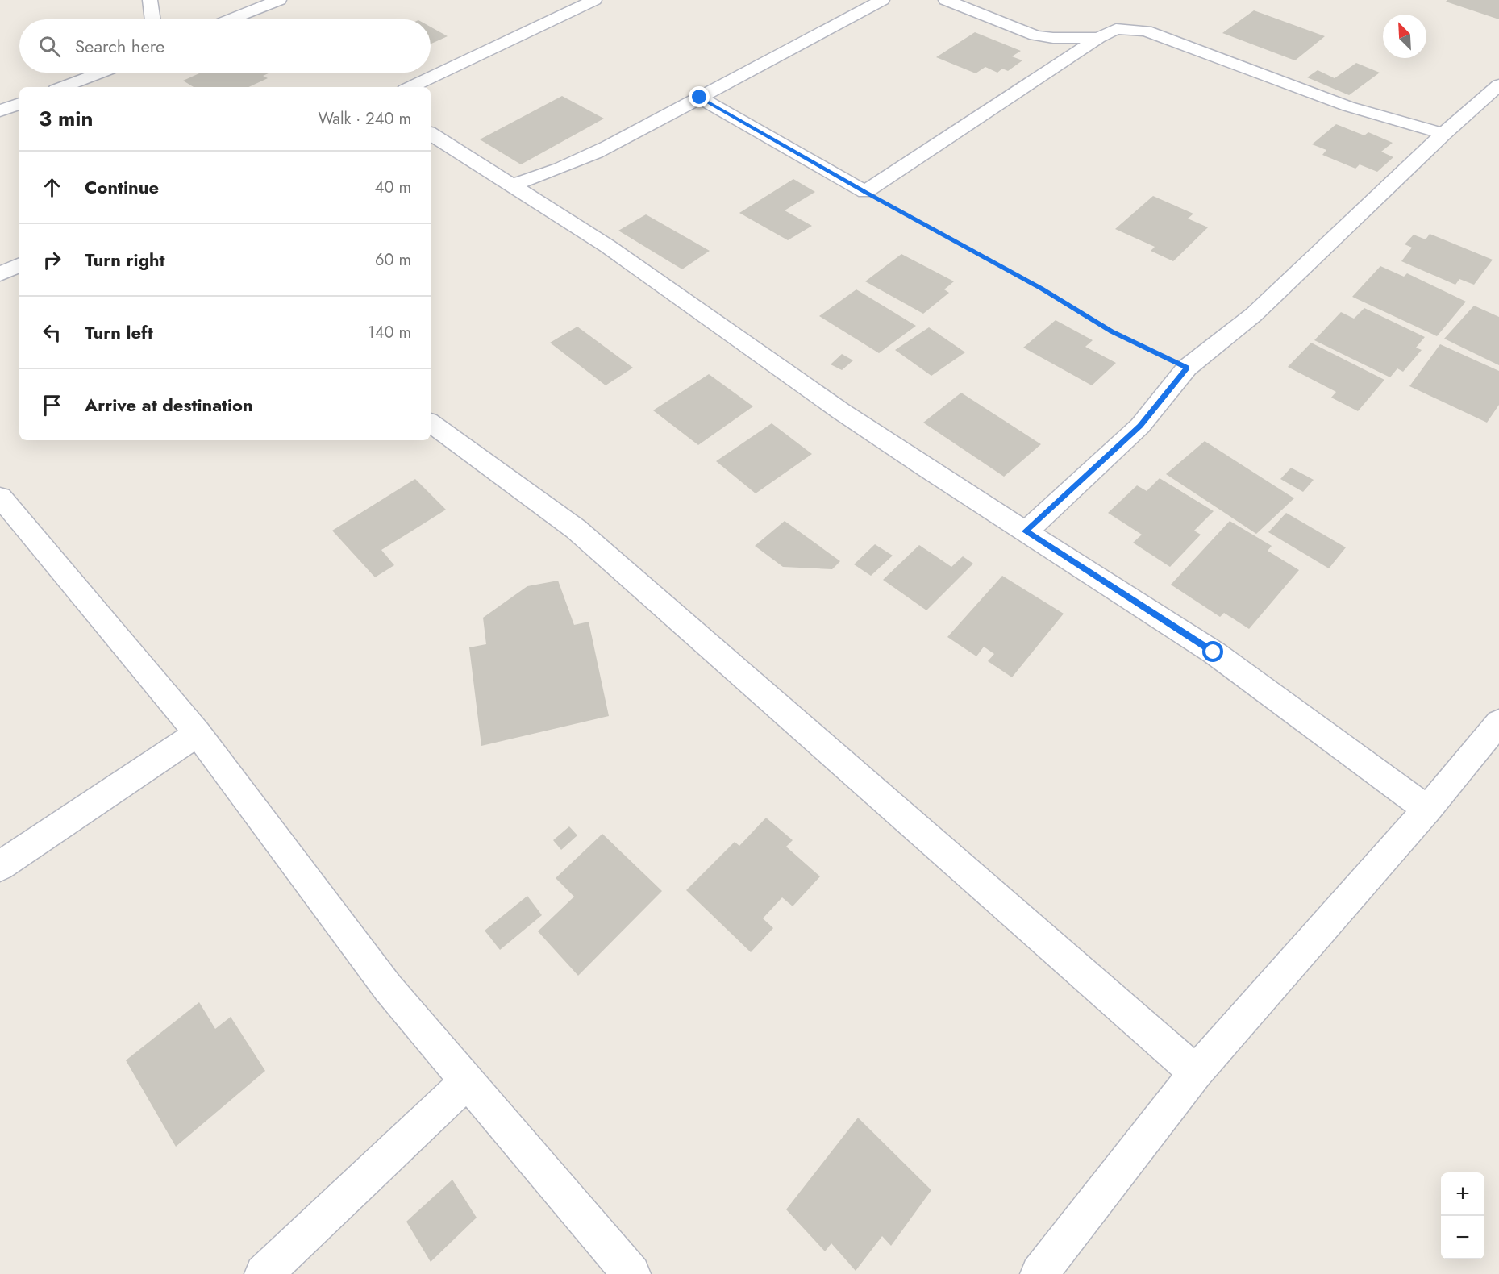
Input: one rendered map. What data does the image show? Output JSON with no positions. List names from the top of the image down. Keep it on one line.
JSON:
{"north":"top left","page":{"search":"Search here","heading":["3 min","Walk · 240 m"],"list":[["Continue","40 m"],["Turn right","60 m"],["Turn left","140 m"],"Arrive at destination"],"map_buttons":["+","−"]}}
